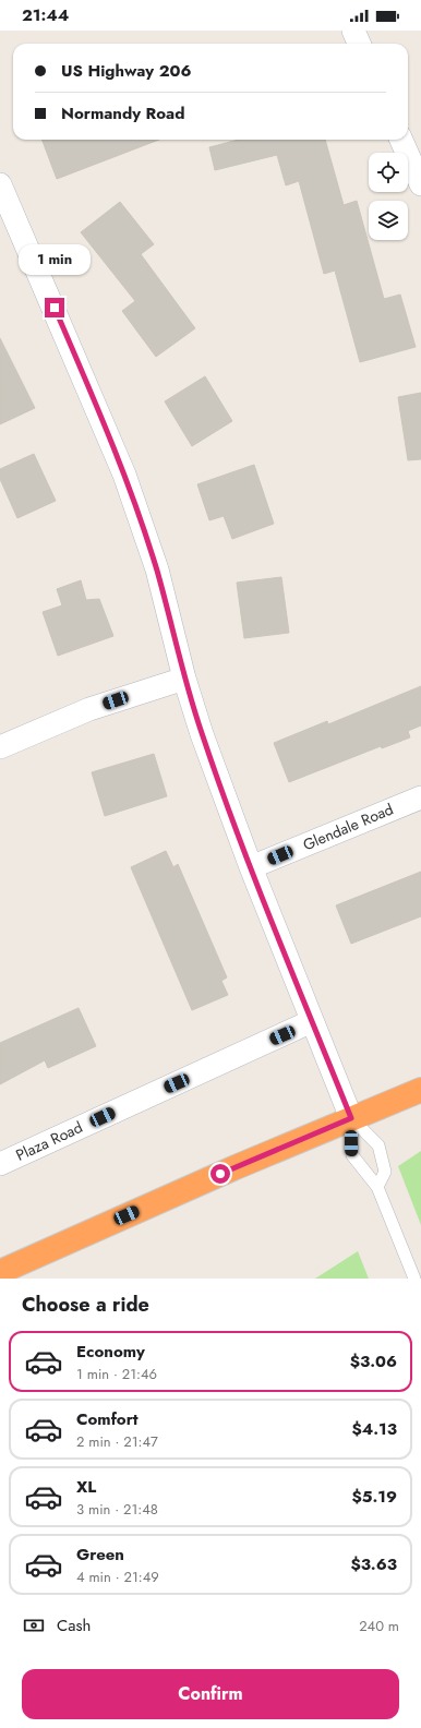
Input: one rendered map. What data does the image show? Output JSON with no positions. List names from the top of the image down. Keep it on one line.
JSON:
{"streets":{"street":["Glendale Road","Plaza Road"]},"page":{"status":"21:44","banner":["US Highway 206","Normandy Road"],"bubble":"1 min","heading":"Choose a ride","list":[{"name":"Economy","note":"1 min · 21:46","value":"$3.06"},{"name":"Comfort","note":"2 min · 21:47","value":"$4.13"},{"name":"XL","note":"3 min · 21:48","value":"$5.19"},{"name":"Green","note":"4 min · 21:49","value":"$3.63"}],"pay":["Cash","240 m"],"buttons":"Confirm"}}
